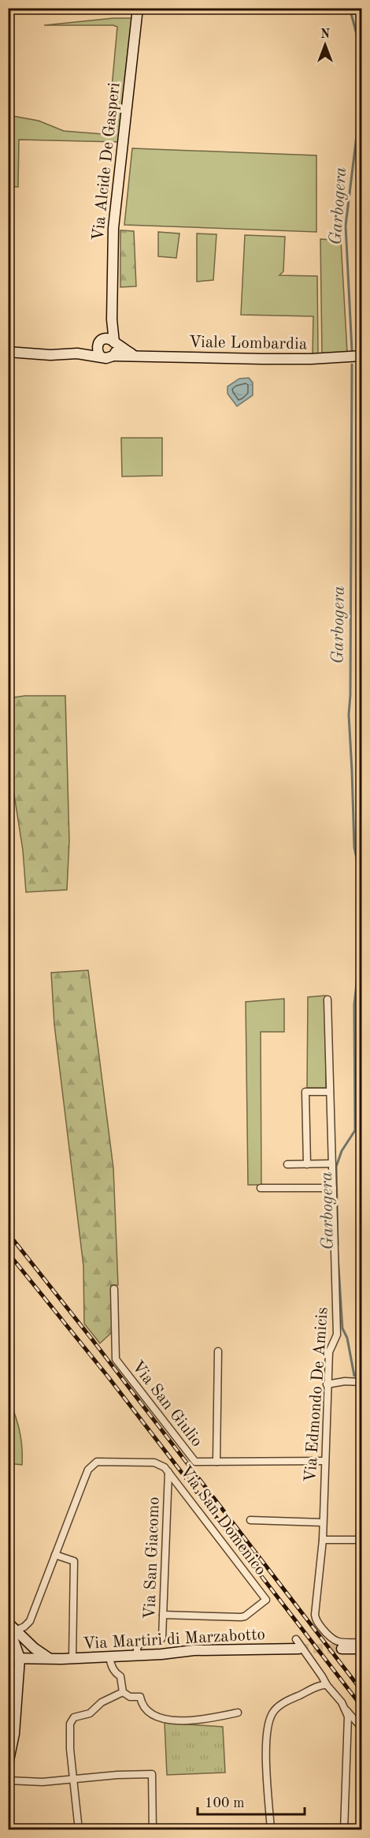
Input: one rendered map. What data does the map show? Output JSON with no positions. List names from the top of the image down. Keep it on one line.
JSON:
{"streets":{"street":["Via Alcide De Gasperi","Viale Lombardia","Via Edmondo De Amicis","Via San Giulio","Via San Domenico","Via San Giacomo","Via Martiri di Marzabotto"]},"crossings":[["Via Alcide De Gasperi","Viale Lombardia"],["Via Edmondo De Amicis","Via San Giulio"],["Via San Domenico","Via San Giacomo"],["Via San Giacomo","Via Martiri di Marzabotto"]],"water":["Garbogera"],"scale_bar":"100 m","north":"top"}
